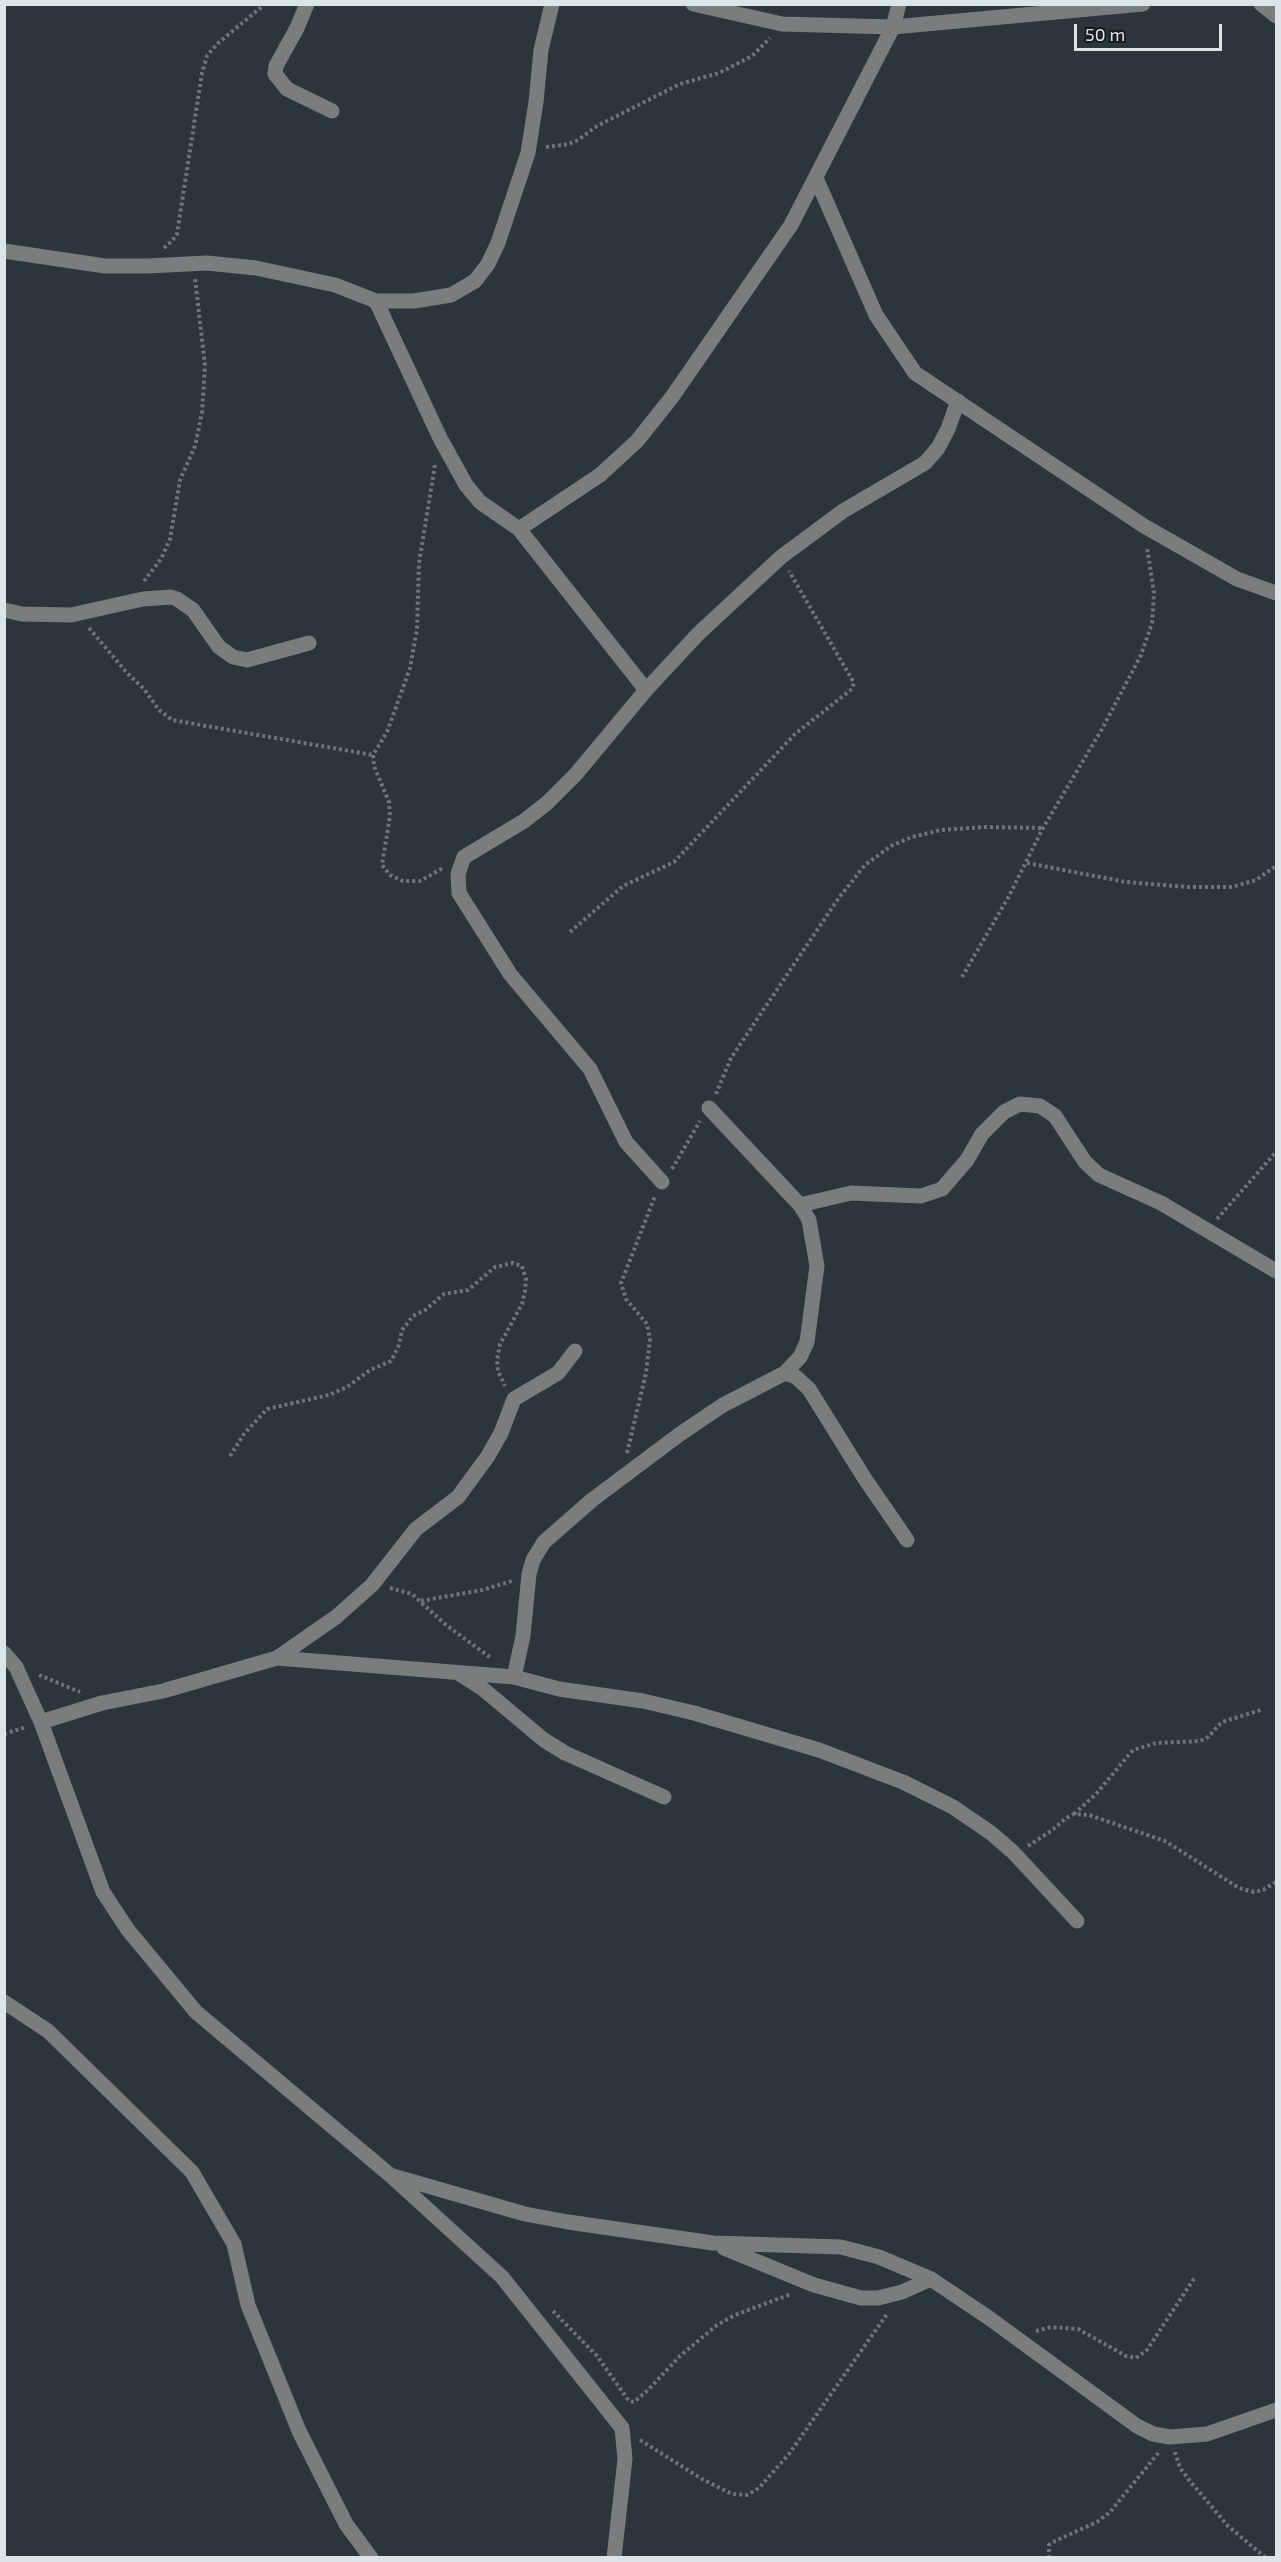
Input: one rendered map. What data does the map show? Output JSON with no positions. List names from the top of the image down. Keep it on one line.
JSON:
{"scale_bar":"50 m"}
